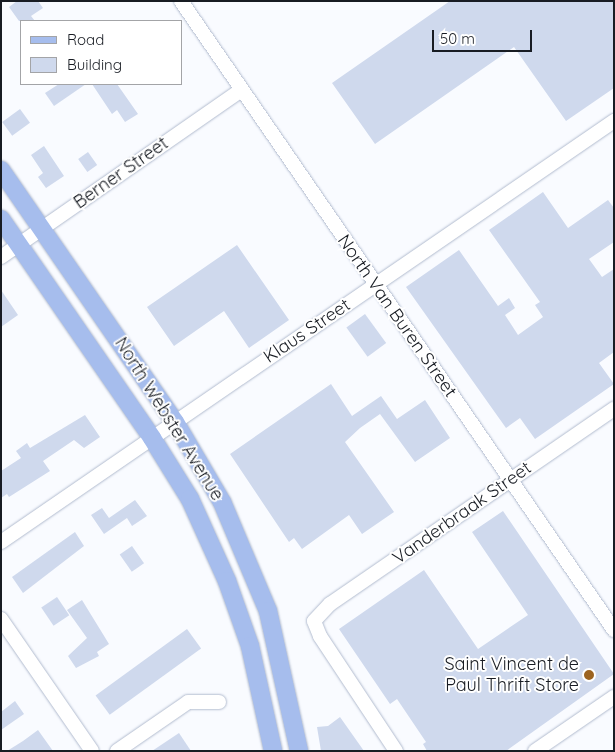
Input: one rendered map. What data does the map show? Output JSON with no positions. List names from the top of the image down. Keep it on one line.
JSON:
{"streets":{"main road":["North Webster Avenue"],"street":["Berner Street","North Van Buren Street","Klaus Street","Vanderbraak Street"]},"crossings":[["Berner Street","North Van Buren Street"],["Berner Street","North Webster Avenue"],["North Van Buren Street","Klaus Street"],["North Van Buren Street","Vanderbraak Street"],["Klaus Street","North Webster Avenue"]],"places":["Saint Vincent de Paul Thrift Store"],"legend":["Road","Building"],"scale_bar":"50 m"}
